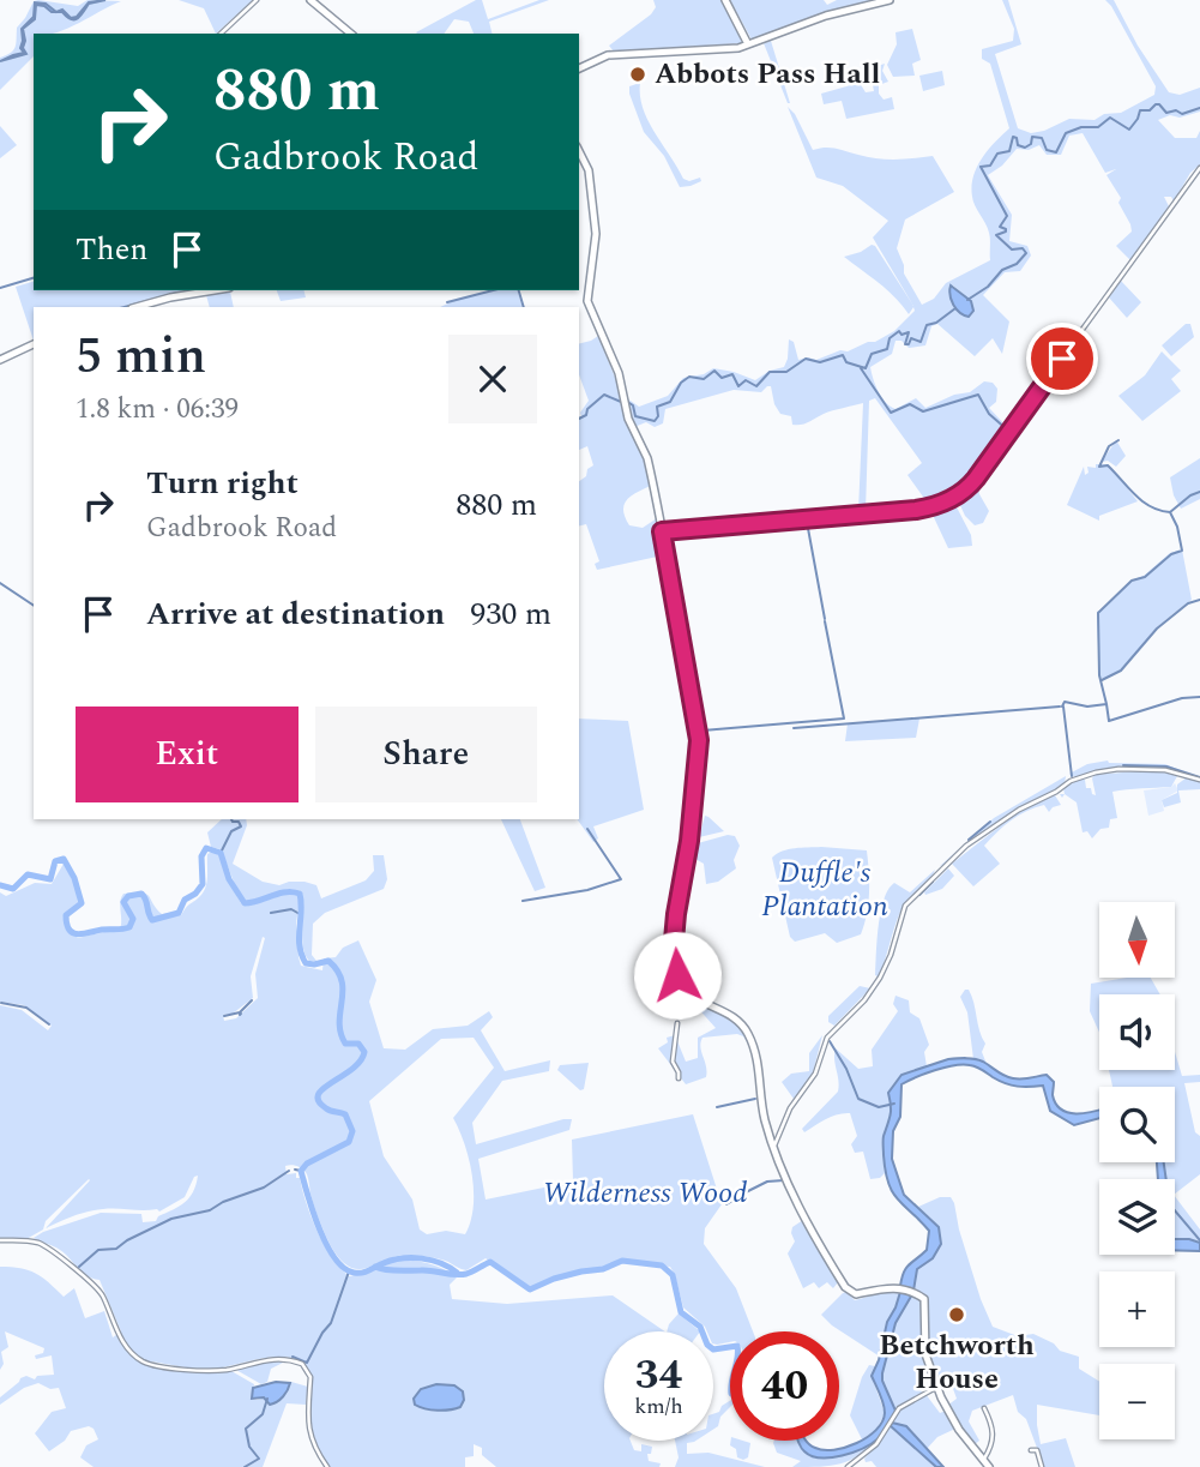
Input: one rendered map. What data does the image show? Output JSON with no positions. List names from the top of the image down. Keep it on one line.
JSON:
{"parks":["Duffle's Plantation","Wilderness Wood"],"places":["Abbots Pass Hall","Betchworth House"],"north":"bottom","page":{"turn":["880 m","Gadbrook Road"],"then":"Then","heading":["5 min","1.8 km · 06:39"],"list":[{"name":"Turn right","note":"Gadbrook Road","value":"880 m"},{"name":"Arrive at destination","value":"930 m"}],"buttons":["Exit","Share"],"map_buttons":["+","−"],"speed":"34 km/h","limit":"40"}}
